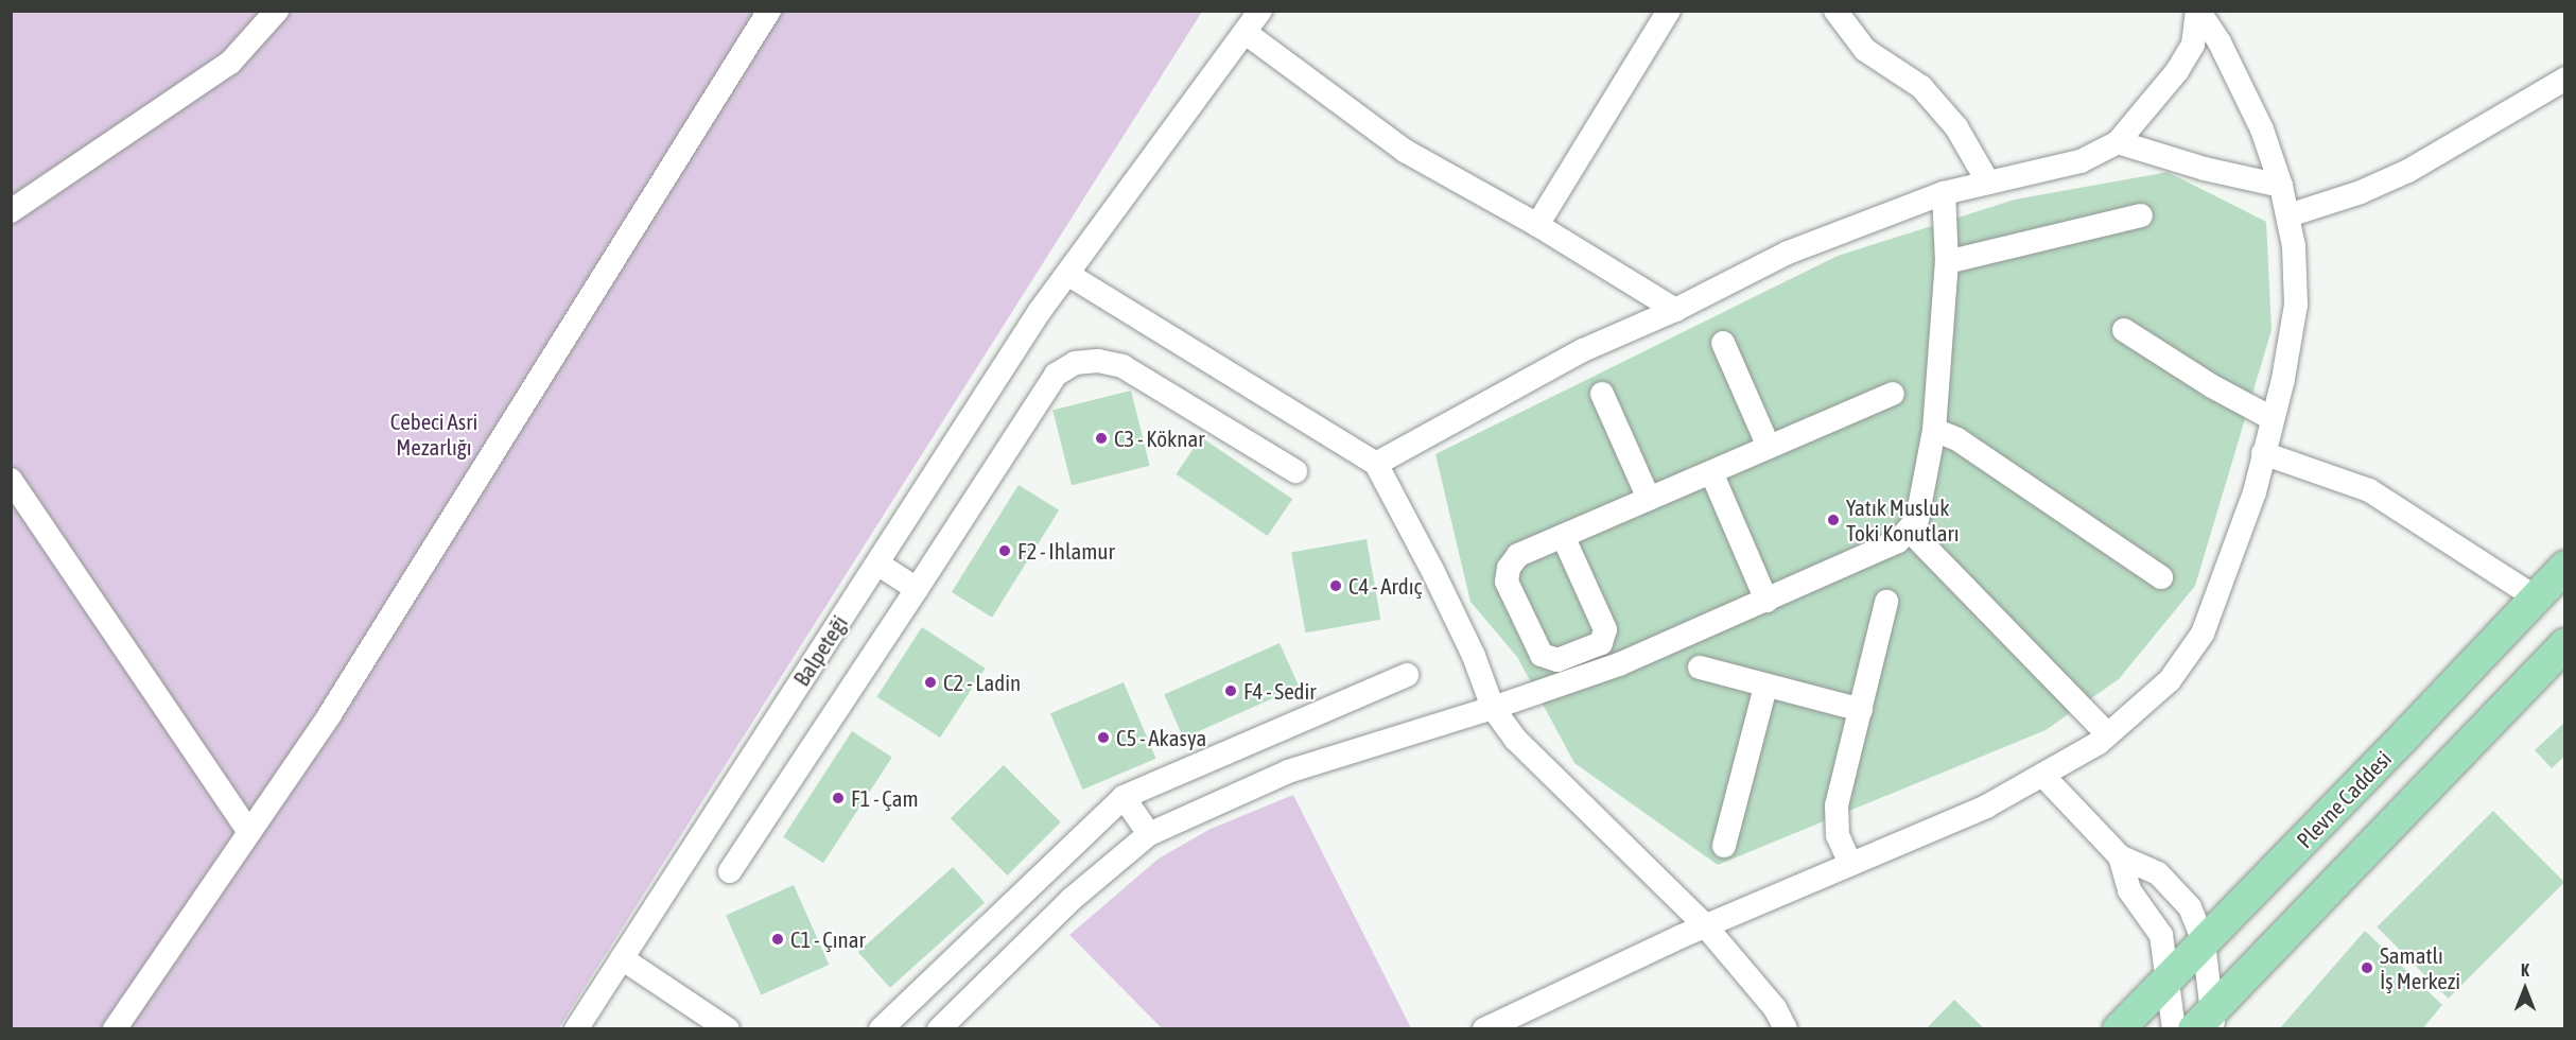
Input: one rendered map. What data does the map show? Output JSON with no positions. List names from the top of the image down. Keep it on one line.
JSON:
{"streets":{"main road":["Plevne Caddesi"],"street":["Balpeteği"]},"parks":["Cebeci Asri Mezarlığı"],"places":["C3 - Köknar","Yatık Musluk Toki Konutları","F2 - Ihlamur","C4 - Ardıç","C2 - Ladin","F4 - Sedir","C5 - Akasya","F1 - Çam","C1 - Çınar","Samatlı İş Merkezi"],"north":"top"}
